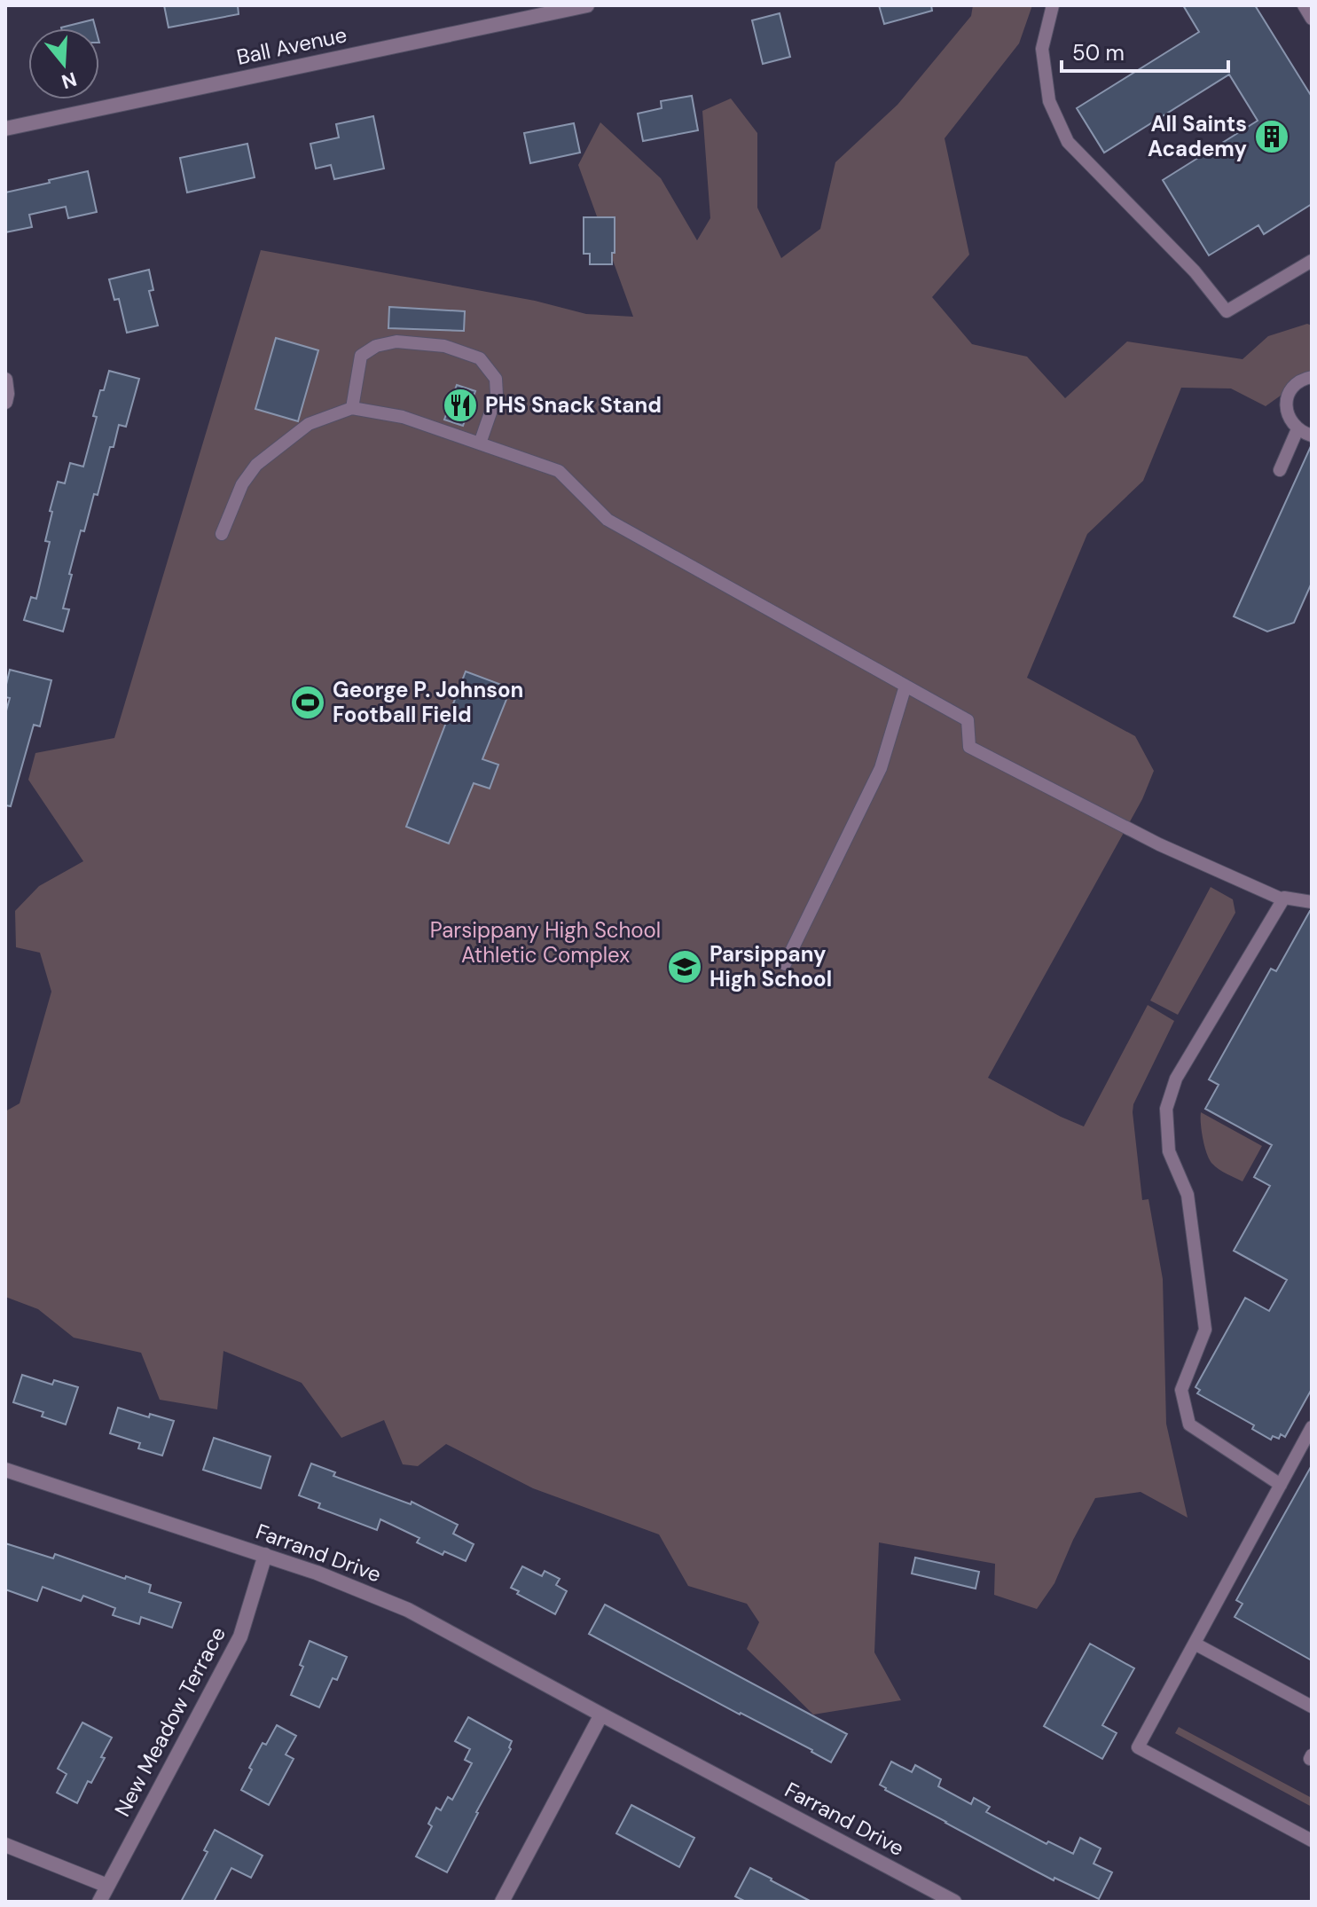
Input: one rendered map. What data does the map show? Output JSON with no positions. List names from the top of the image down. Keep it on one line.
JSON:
{"streets":{"street":["Ball Avenue","Farrand Drive","New Meadow Terrace"]},"crossings":[["Farrand Drive","New Meadow Terrace"]],"parks":["Parsippany High School Athletic Complex"],"places":{"building":["All Saints Academy"],"restaurant":["PHS Snack Stand"],"sports":["George P. Johnson Football Field"],"school or university":["Parsippany High School"]},"scale_bar":"50 m","north":"bottom"}
